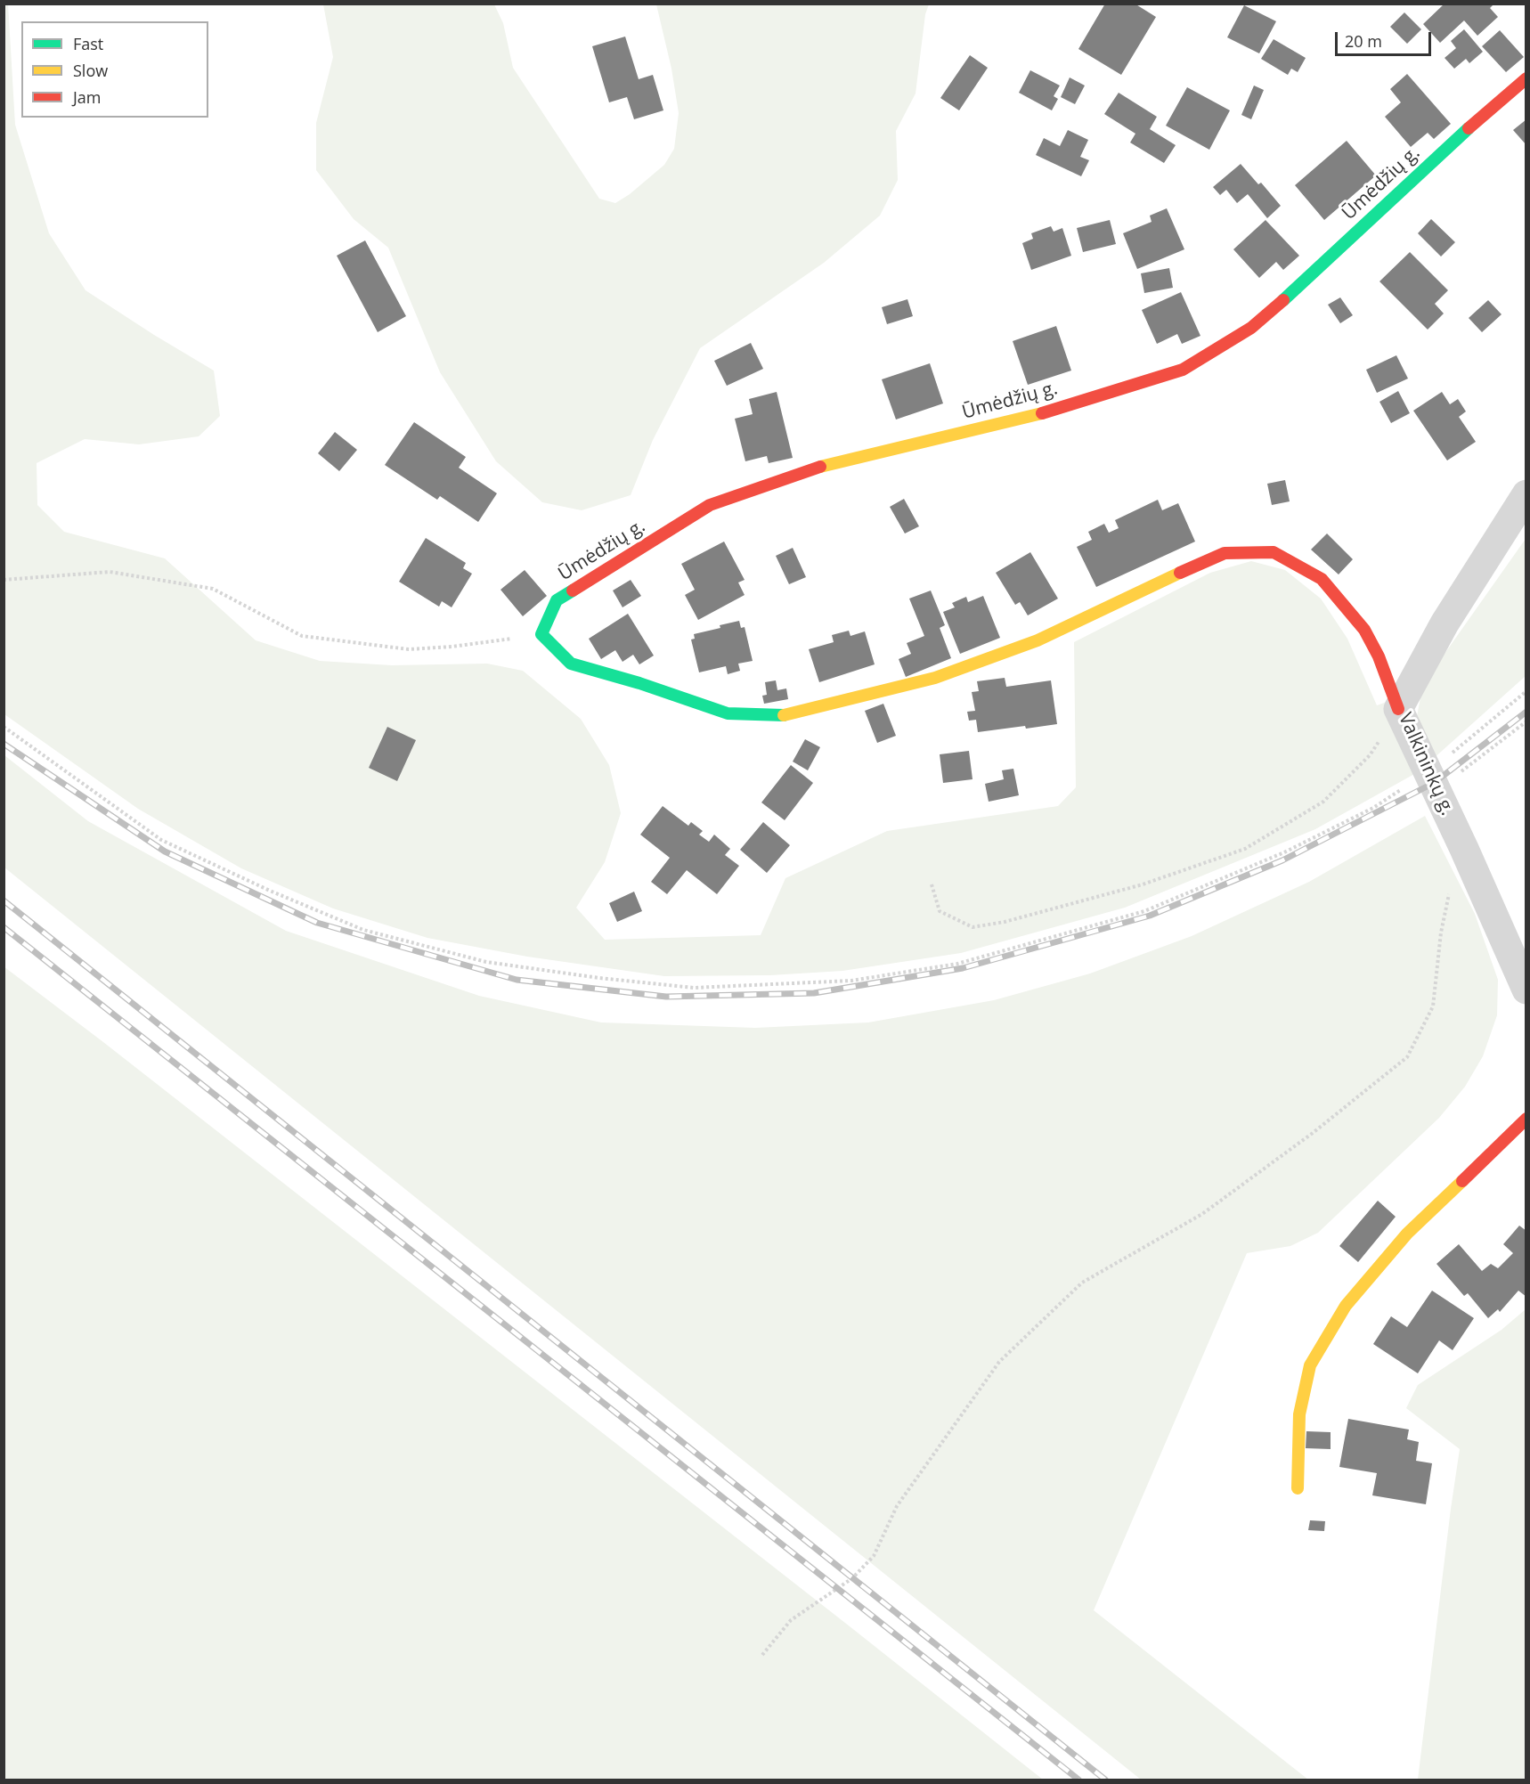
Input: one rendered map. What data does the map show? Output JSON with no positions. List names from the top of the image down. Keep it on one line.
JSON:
{"streets":{"street":["Ūmėdžių g.","Valkininkų g."]},"legend":["Fast","Slow","Jam"],"scale_bar":"20 m"}
